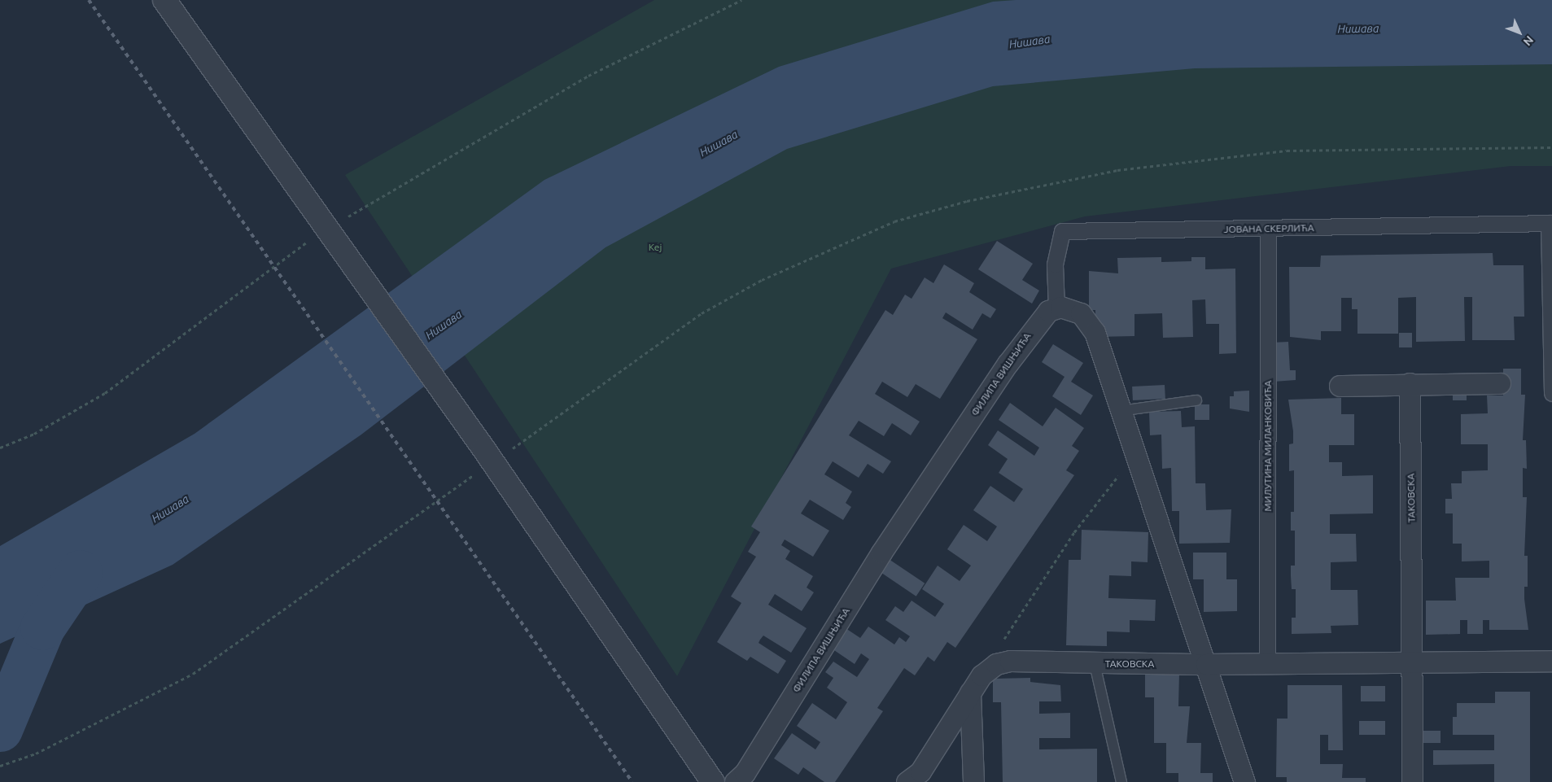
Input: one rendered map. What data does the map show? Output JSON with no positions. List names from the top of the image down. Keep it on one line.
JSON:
{"streets":{"street":["ЈОВАНА СКЕРЛИЋА","ФИЛИПА ВИШЊИЋА","МИЛУТИНА МИЛАНКОВИЋА","ТАКОВСКА"]},"crossings":[["ЈОВАНА СКЕРЛИЋА","ФИЛИПА ВИШЊИЋА"],["ЈОВАНА СКЕРЛИЋА","МИЛУТИНА МИЛАНКОВИЋА"],["МИЛУТИНА МИЛАНКОВИЋА","ТАКОВСКА"]],"water":["Нишава"],"parks":["Кеј"],"north":"bottom right"}
